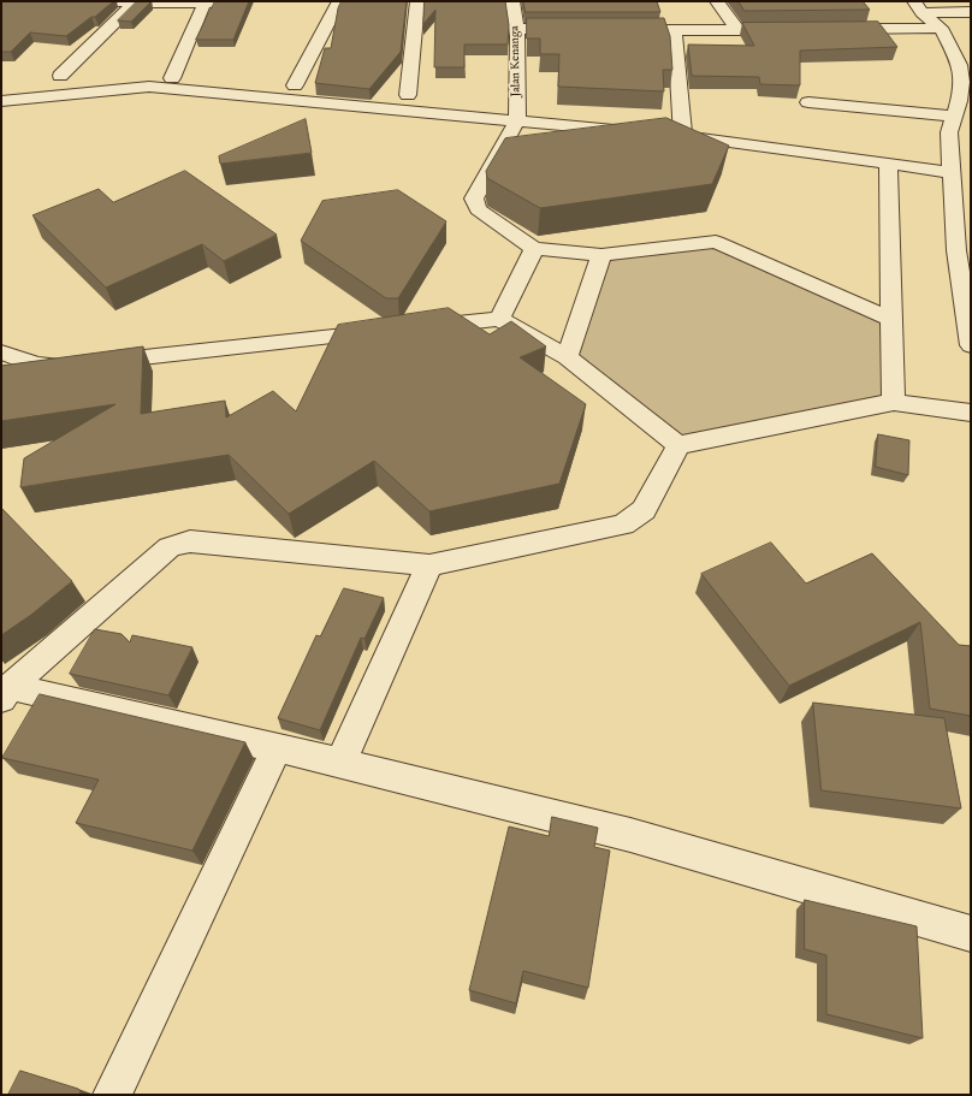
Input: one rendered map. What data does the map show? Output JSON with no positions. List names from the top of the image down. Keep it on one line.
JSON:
{"streets":{"street":["Jalan Kenanga"]}}
